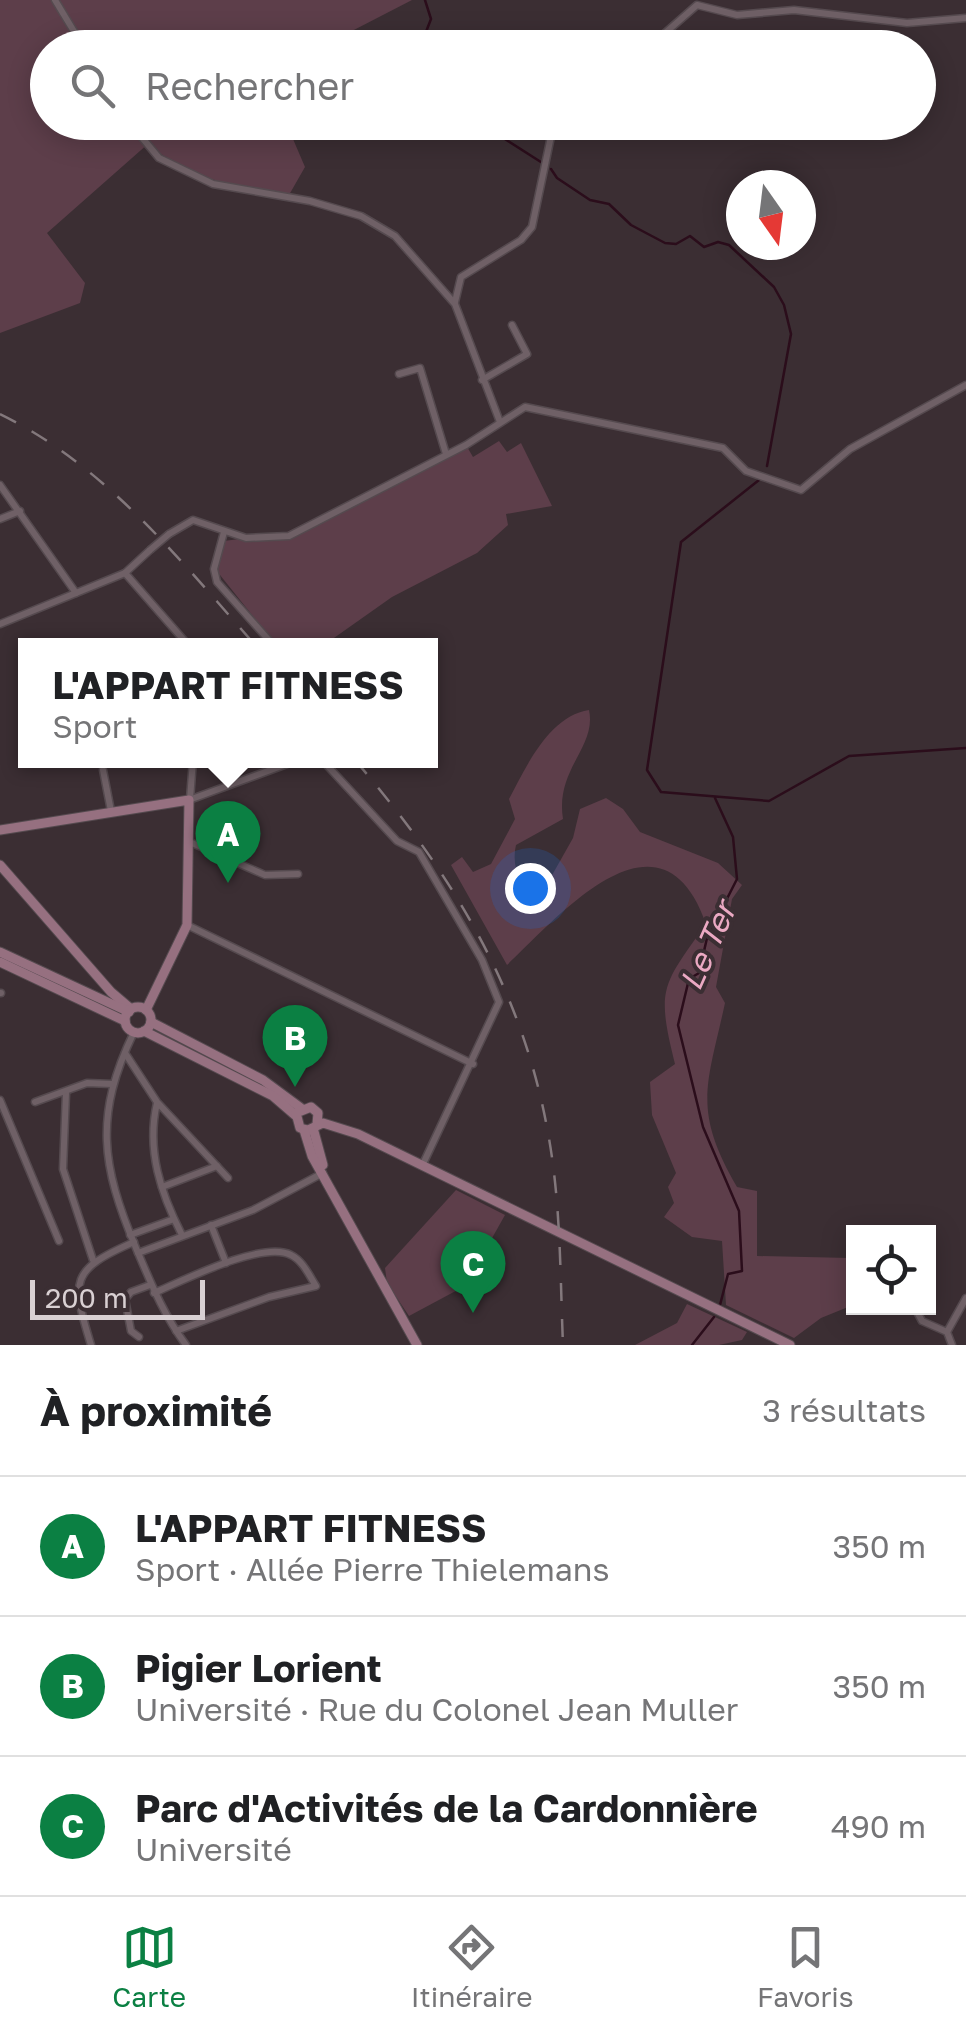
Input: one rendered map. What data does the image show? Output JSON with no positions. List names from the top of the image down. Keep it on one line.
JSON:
{"water":["Le Ter"],"scale_bar":"200 m","north":"bottom","page":{"search":"Rechercher","popup":["L'APPART FITNESS","Sport"],"pins":["A","B","C"],"scale":"200 m","heading":["À proximité","3 résultats"],"list":[{"mark":"A","name":"L'APPART FITNESS","note":"Sport · Allée Pierre Thielemans","value":"350 m"},{"mark":"B","name":"Pigier Lorient","note":"Université · Rue du Colonel Jean Muller","value":"350 m"},{"mark":"C","name":"Parc d'Activités de la Cardonnière","note":"Université","value":"490 m"}],"nav":["Carte","Itinéraire","Favoris"]}}
